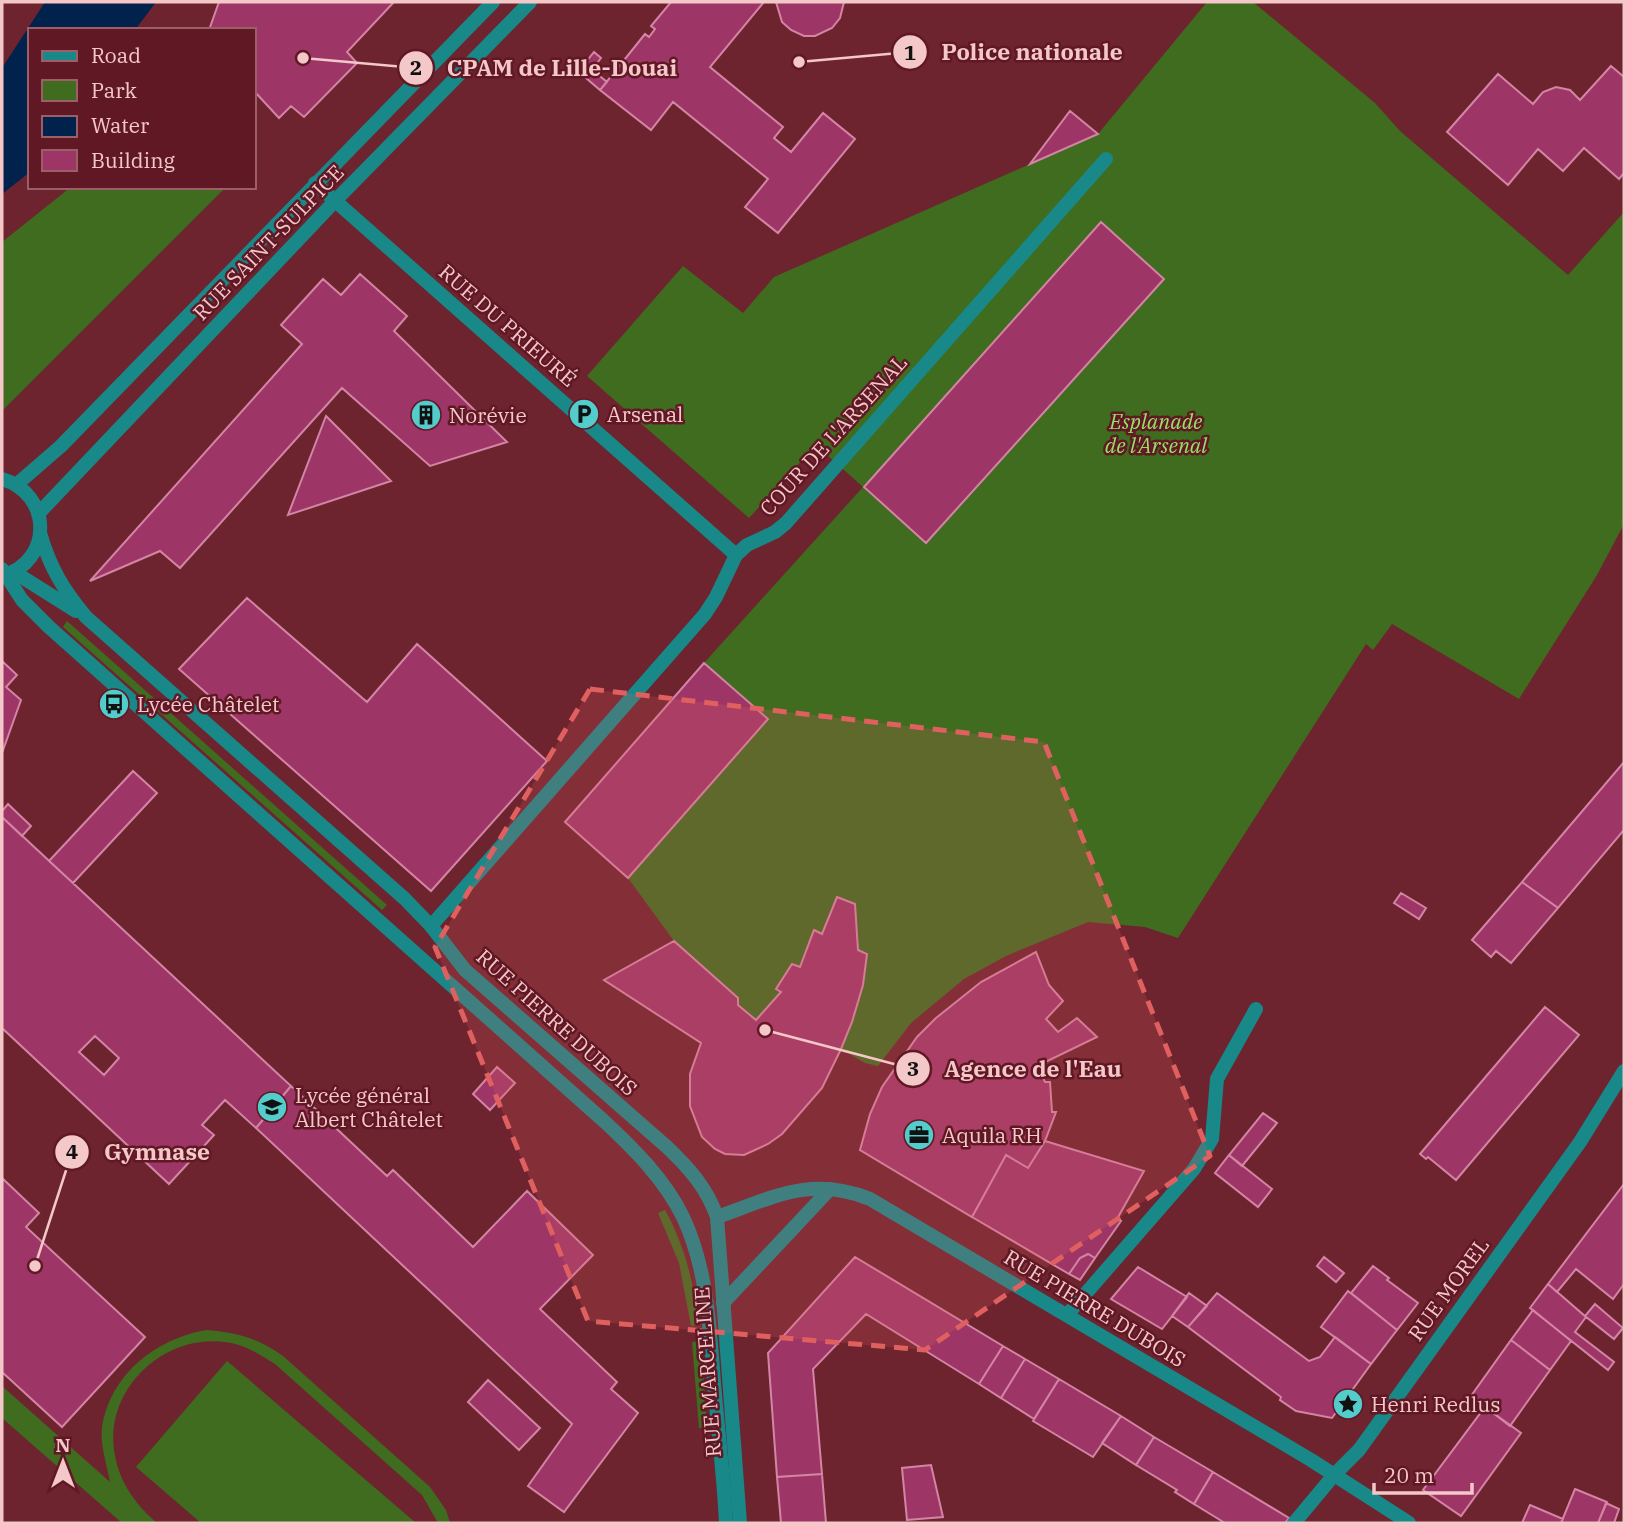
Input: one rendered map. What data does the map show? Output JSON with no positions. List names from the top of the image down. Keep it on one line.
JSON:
{"streets":{"street":["RUE SAINT-SULPICE","RUE DU PRIEURÉ","COUR DE L'ARSENAL","RUE PIERRE DUBOIS","RUE MOREL","RUE MARCELINE"]},"crossings":[["RUE SAINT-SULPICE","RUE DU PRIEURÉ"],["RUE SAINT-SULPICE","RUE PIERRE DUBOIS"],["RUE DU PRIEURÉ","COUR DE L'ARSENAL"],["RUE PIERRE DUBOIS","RUE MOREL"],["RUE PIERRE DUBOIS","RUE MARCELINE"]],"parks":["Esplanade de l'Arsenal"],"places":{"other":["CPAM de Lille-Douai","Police nationale","Agence de l'Eau","Gymnase"],"parking":["Arsenal"],"building":["Norévie"],"bus stop":["Lycée Châtelet"],"school or university":["Lycée général Albert Châtelet"],"office":["Aquila RH"],"place":["Henri Redlus"]},"legend":["Road","Park","Water","Building"],"scale_bar":"20 m","north":"top"}
